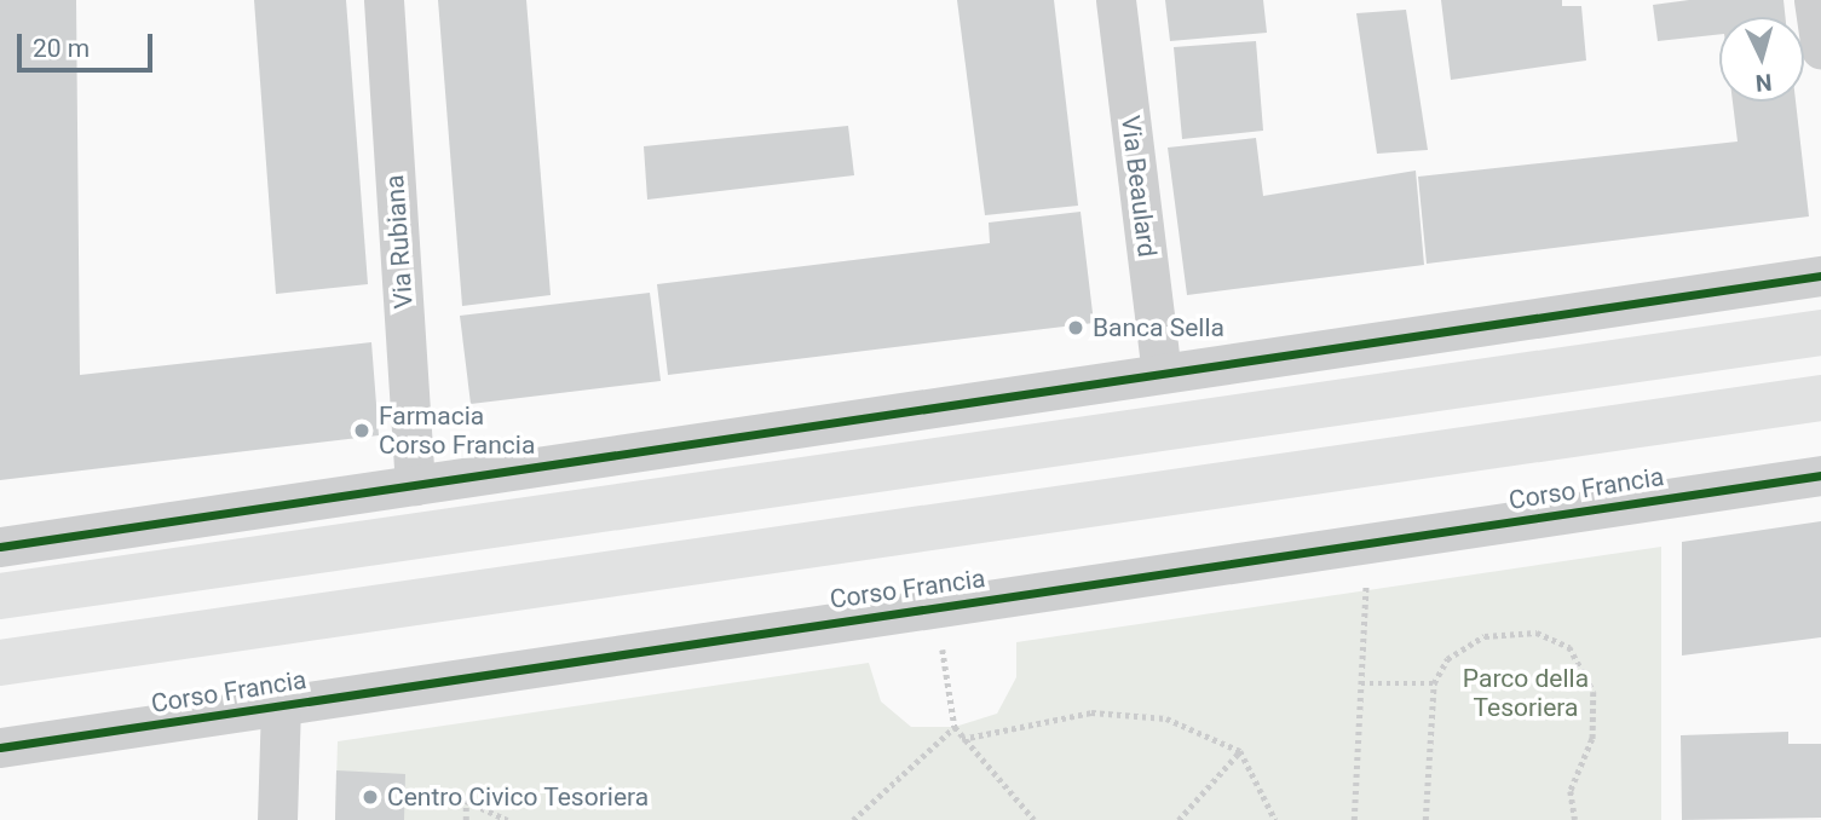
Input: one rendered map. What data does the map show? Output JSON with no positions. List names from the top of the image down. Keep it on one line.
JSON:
{"streets":{"street":["Via Beaulard","Via Rubiana","Corso Francia"]},"parks":["Parco della Tesoriera"],"places":["Banca Sella","Farmacia Corso Francia","Centro Civico Tesoriera"],"scale_bar":"20 m","north":"bottom"}
